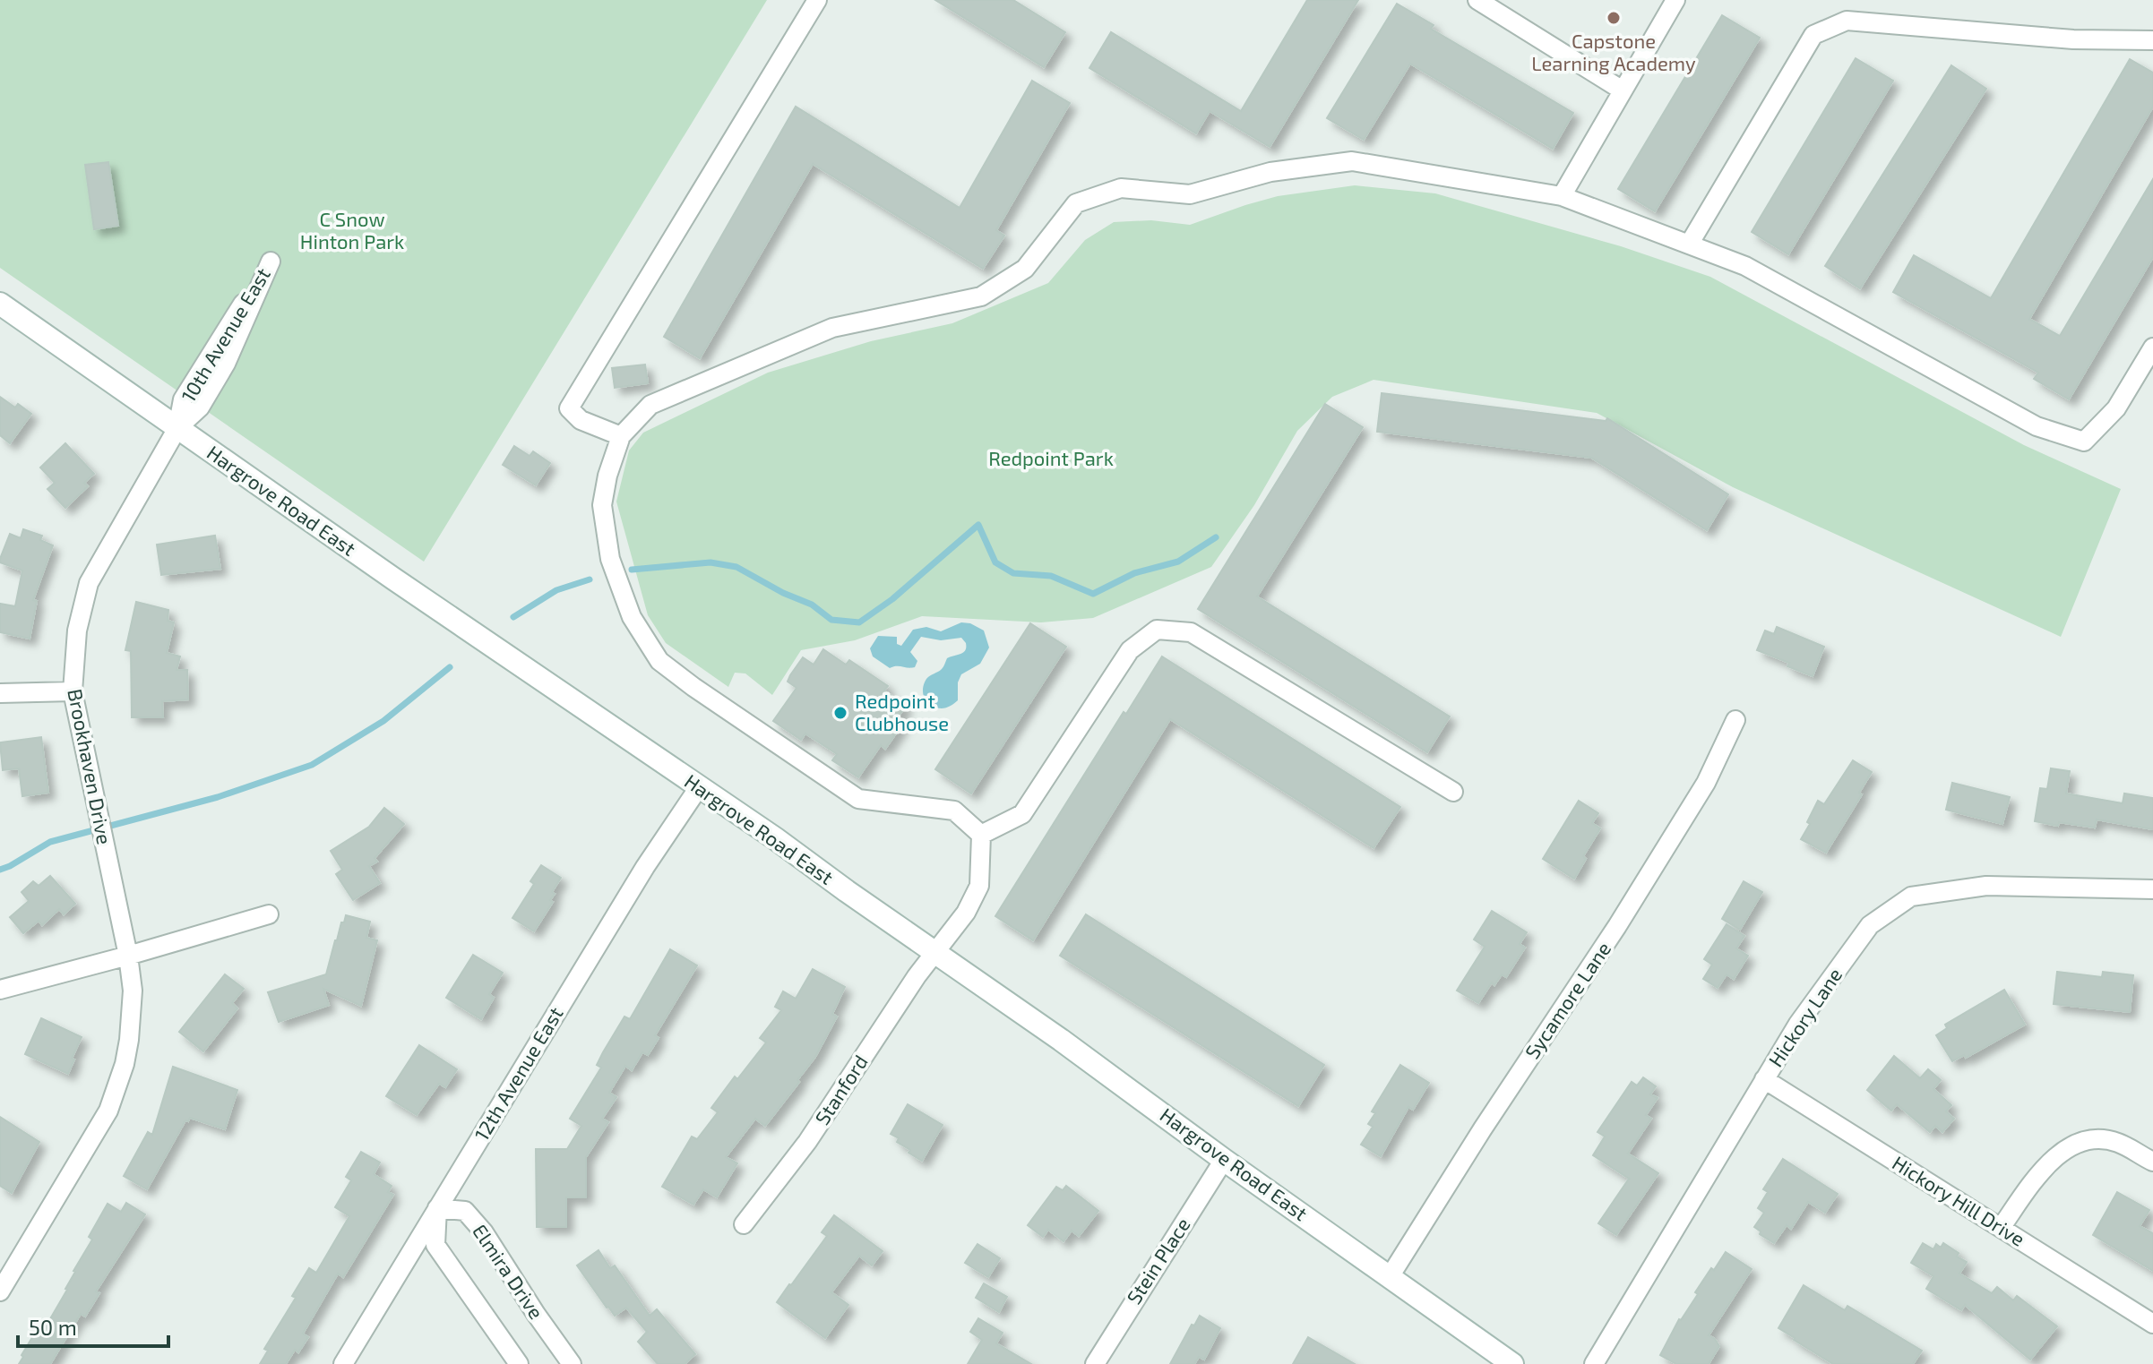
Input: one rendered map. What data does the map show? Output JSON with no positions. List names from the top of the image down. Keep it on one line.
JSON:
{"streets":{"main road":["Hargrove Road East"],"street":["10th Avenue East","Brookhaven Drive","Sycamore Lane","Hickory Lane","12th Avenue East","Stanford","Hickory Hill Drive","Stein Place","Elmira Drive"]},"crossings":[["10th Avenue East","Hargrove Road East"],["10th Avenue East","Brookhaven Drive"],["Hargrove Road East","Brookhaven Drive"],["Hargrove Road East","Sycamore Lane"],["Hargrove Road East","12th Avenue East"],["Hargrove Road East","Stanford"],["Hargrove Road East","Stein Place"],["Hickory Lane","Hickory Hill Drive"],["12th Avenue East","Elmira Drive"]],"parks":["C Snow Hinton Park","Redpoint Park"],"places":["Capstone Learning Academy","Redpoint Clubhouse"],"scale_bar":"50 m"}
